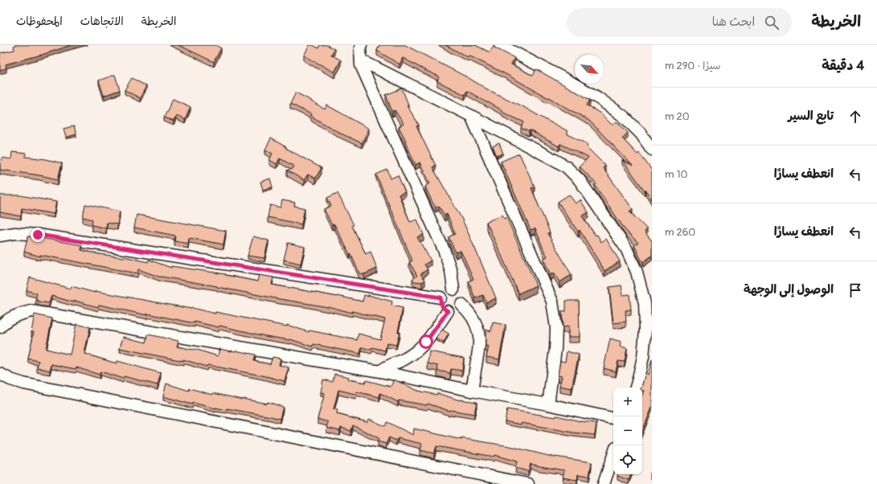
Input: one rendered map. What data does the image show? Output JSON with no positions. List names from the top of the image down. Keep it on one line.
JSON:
{"north":"bottom right","page":{"header":"الخريطة","search":"ابحث هنا","nav":["الخريطة","الاتجاهات","المحفوظات"],"heading":["4 دقيقة","سيرًا · 290 m"],"list":[["تابع السير","20 m"],["انعطف يسارًا","10 m"],["انعطف يسارًا","260 m"],"الوصول إلى الوجهة"],"map_buttons":["+","−"]}}
